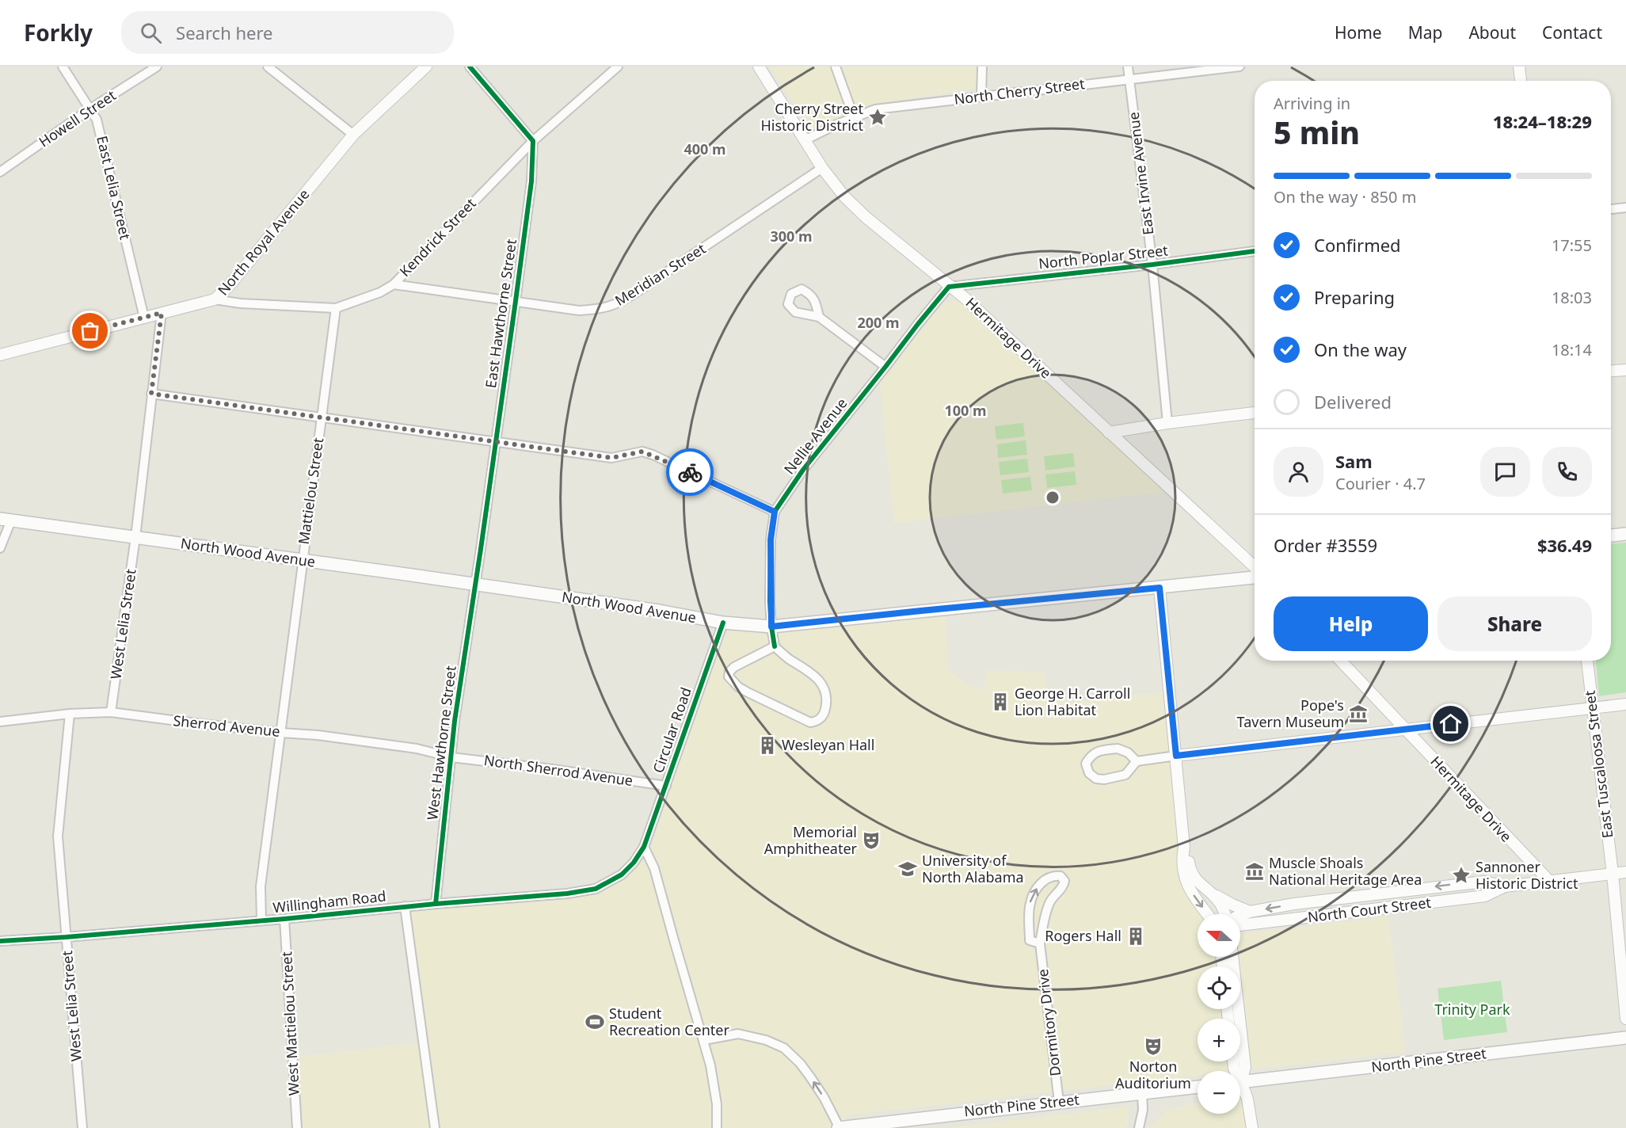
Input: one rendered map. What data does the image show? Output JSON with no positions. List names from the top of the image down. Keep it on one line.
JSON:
{"streets":{"main road":["North Wood Avenue","North Pine Street"],"street":["North Cherry Street","Howell Street","East Irvine Avenue","East Lelia Street","Kendrick Street","North Royal Avenue","North Poplar Street","Meridian Street","East Hawthorne Street","Hermitage Drive","Nellie Avenue","Mattielou Street","West Lelia Street","Sherrod Avenue","Circular Road","West Hawthorne Street","East Tuscaloosa Street","North Sherrod Avenue","Willingham Road","North Court Street","Dormitory Drive","West Mattielou Street"]},"crossings":[["North Cherry Street","East Irvine Avenue"],["North Cherry Street","Hermitage Drive"],["Howell Street","East Lelia Street"],["East Irvine Avenue","North Poplar Street"],["East Lelia Street","North Royal Avenue"],["Kendrick Street","North Royal Avenue"],["Kendrick Street","Meridian Street"],["Kendrick Street","East Hawthorne Street"],["Kendrick Street","Mattielou Street"],["North Poplar Street","Hermitage Drive"],["North Poplar Street","Nellie Avenue"],["Meridian Street","East Hawthorne Street"],["Meridian Street","Hermitage Drive"],["East Hawthorne Street","North Wood Avenue"],["East Hawthorne Street","West Hawthorne Street"],["Hermitage Drive","Nellie Avenue"],["Hermitage Drive","North Court Street"],["Nellie Avenue","North Wood Avenue"],["Mattielou Street","North Wood Avenue"],["North Wood Avenue","West Lelia Street"],["North Wood Avenue","Circular Road"],["North Wood Avenue","West Hawthorne Street"],["West Lelia Street","Sherrod Avenue"],["West Lelia Street","Willingham Road"],["Sherrod Avenue","West Hawthorne Street"],["Sherrod Avenue","North Sherrod Avenue"],["Circular Road","North Sherrod Avenue"],["Circular Road","Willingham Road"],["West Hawthorne Street","North Sherrod Avenue"],["West Hawthorne Street","Willingham Road"],["East Tuscaloosa Street","North Court Street"],["Willingham Road","West Mattielou Street"],["Dormitory Drive","North Pine Street"]],"parks":["Trinity Park"],"places":{"place":["Cherry Street Historic District","Sannoner Historic District"],"building":["George H. Carroll Lion Habitat","Wesleyan Hall","Rogers Hall"],"museum":["Pope's Tavern Museum","Muscle Shoals National Heritage Area"],"theatre":["Memorial Amphitheater","Norton Auditorium"],"school or university":["University of North Alabama"],"sports":["Student Recreation Center"]},"north":"left","page":{"header":"Forkly","search":"Search here","nav":["Home","Map","About","Contact"],"heading":["5 min","Arriving in","18:24–18:29"],"panel":["Sam","Courier · 4.7","Order #3559","$36.49"],"bar":"On the way · 850 m","list":[["Confirmed","17:55"],["Preparing","18:03"],["On the way","18:14"],"Delivered"],"buttons":["Help","Share"],"map_buttons":["+","−"]},"rings":["400 m","300 m","200 m","100 m"]}
